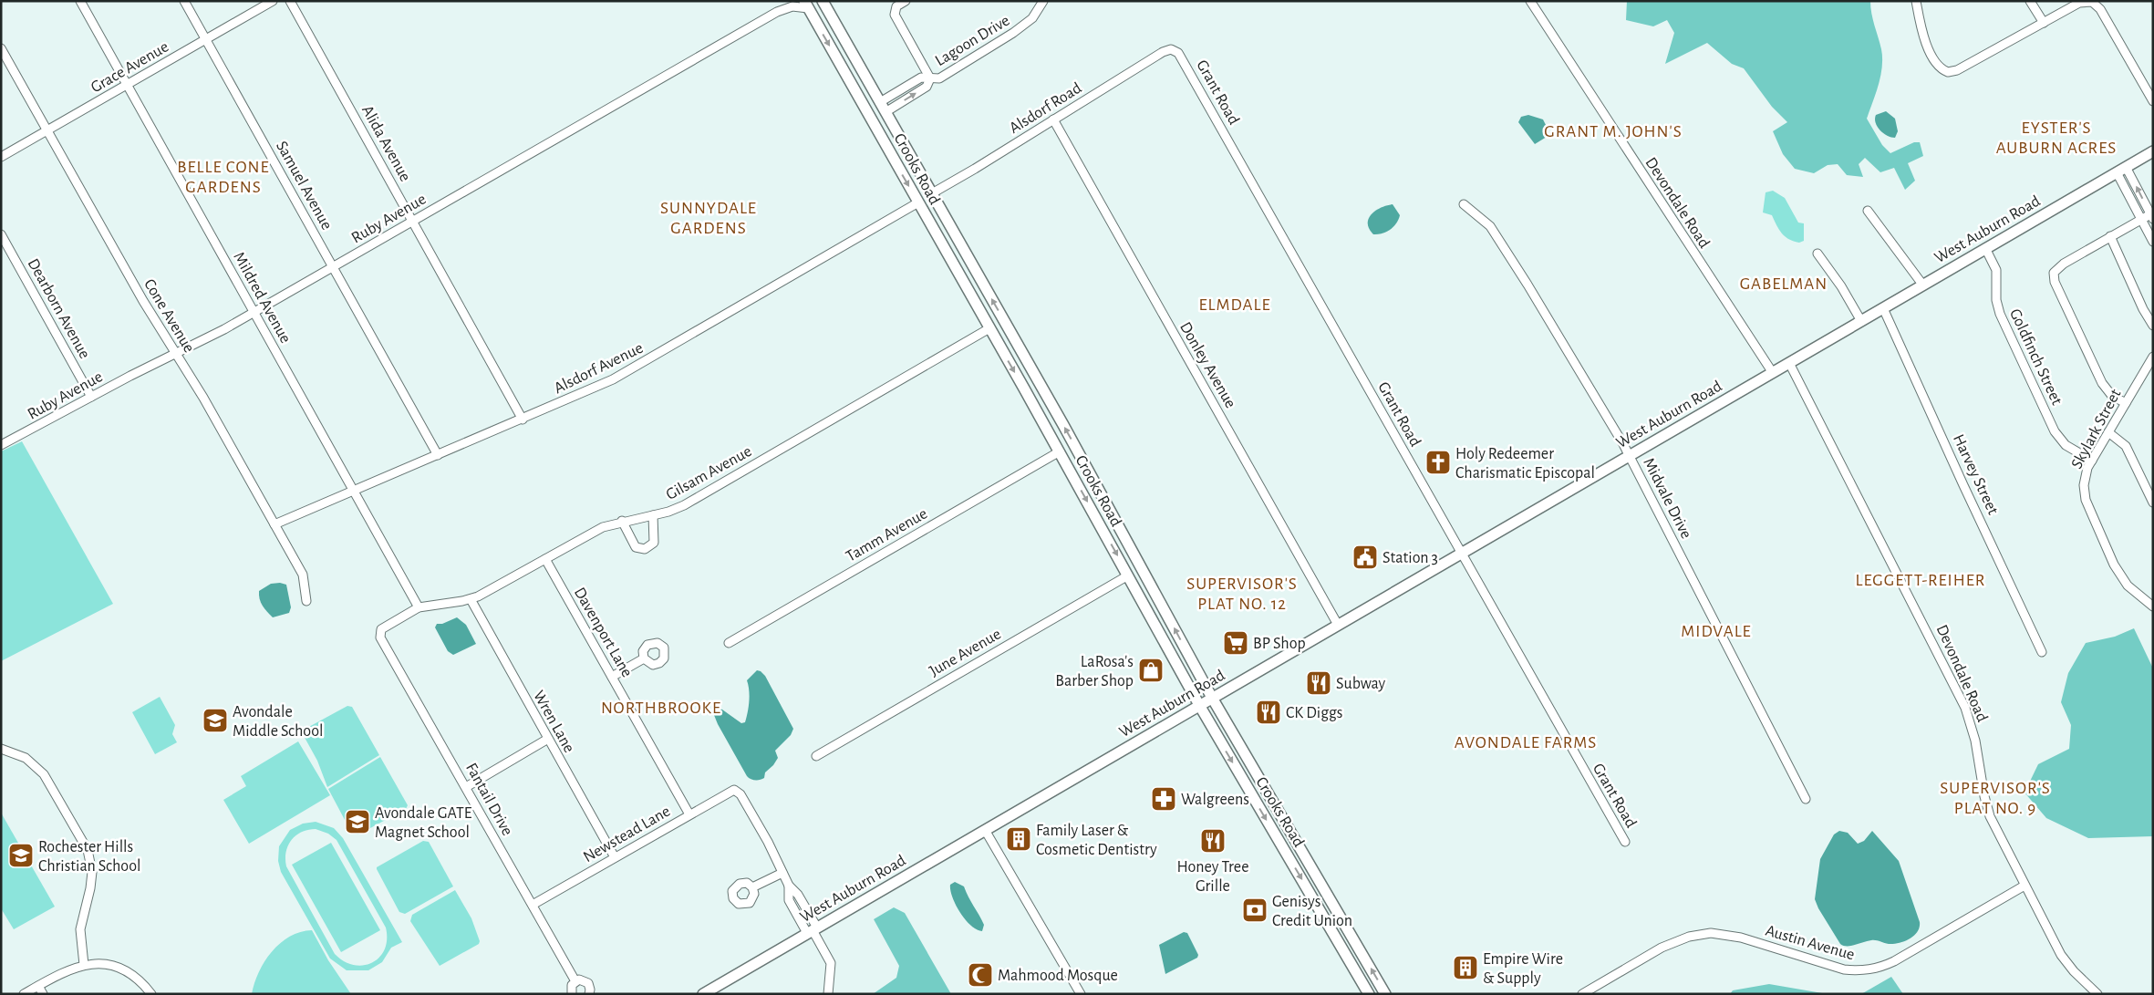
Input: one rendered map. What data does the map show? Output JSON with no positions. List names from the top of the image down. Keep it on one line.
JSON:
{"streets":{"main road":["Crooks Road","West Auburn Road"],"street":["Lagoon Drive","Grace Avenue","Grant Road","Alsdorf Road","Alida Avenue","Samuel Avenue","Devondale Road","Ruby Avenue","Mildred Avenue","Dearborn Avenue","Cone Avenue","Goldfinch Street","Donley Avenue","Alsdorf Avenue","Skylark Street","Gilsam Avenue","Harvey Street","Midvale Drive","Tamm Avenue","Davenport Lane","June Avenue","Wren Lane","Fantail Drive","Newstead Lane","Austin Avenue"]},"crossings":[["Lagoon Drive","Crooks Road"],["Grace Avenue","Samuel Avenue"],["Grace Avenue","Mildred Avenue"],["Grace Avenue","Cone Avenue"],["Grant Road","Alsdorf Road"],["Grant Road","West Auburn Road"],["Alsdorf Road","Crooks Road"],["Alsdorf Road","Donley Avenue"],["Alida Avenue","Ruby Avenue"],["Alida Avenue","Alsdorf Avenue"],["Crooks Road","Ruby Avenue"],["Crooks Road","West Auburn Road"],["Crooks Road","Alsdorf Avenue"],["Crooks Road","Gilsam Avenue"],["Crooks Road","Tamm Avenue"],["Crooks Road","June Avenue"],["Samuel Avenue","Ruby Avenue"],["Samuel Avenue","Alsdorf Avenue"],["Devondale Road","West Auburn Road"],["Devondale Road","Austin Avenue"],["Ruby Avenue","Mildred Avenue"],["Ruby Avenue","Dearborn Avenue"],["Ruby Avenue","Cone Avenue"],["West Auburn Road","Goldfinch Street"],["West Auburn Road","Donley Avenue"],["West Auburn Road","Harvey Street"],["West Auburn Road","Midvale Drive"],["Mildred Avenue","Alsdorf Avenue"],["Mildred Avenue","Gilsam Avenue"],["Cone Avenue","Alsdorf Avenue"],["Goldfinch Street","Skylark Street"],["Gilsam Avenue","Davenport Lane"],["Gilsam Avenue","Wren Lane"],["Gilsam Avenue","Fantail Drive"],["Davenport Lane","Newstead Lane"],["Wren Lane","Newstead Lane"],["Fantail Drive","Newstead Lane"]],"districts":["EYSTER'S AUBURN ACRES","GRANT M. JOHN'S","BELLE CONE GARDENS","SUNNYDALE GARDENS","GABELMAN","ELMDALE","LEGGETT-REIHER","SUPERVISOR'S PLAT NO. 12","MIDVALE","NORTHBROOKE","AVONDALE FARMS","SUPERVISOR'S PLAT NO. 9"],"places":{"church":["Holy Redeemer Charismatic Episcopal"],"public building":["Station 3"],"supermarket":["BP Shop"],"shop":["LaRosa's Barber Shop"],"restaurant":["Subway","CK Diggs","Honey Tree Grille"],"school or university":["Avondale Middle School","Avondale GATE Magnet School","Rochester Hills Christian School"],"pharmacy":["Walgreens"],"building":["Family Laser & Cosmetic Dentistry","Empire Wire & Supply"],"bank":["Genisys Credit Union"],"mosque":["Mahmood Mosque"]}}
